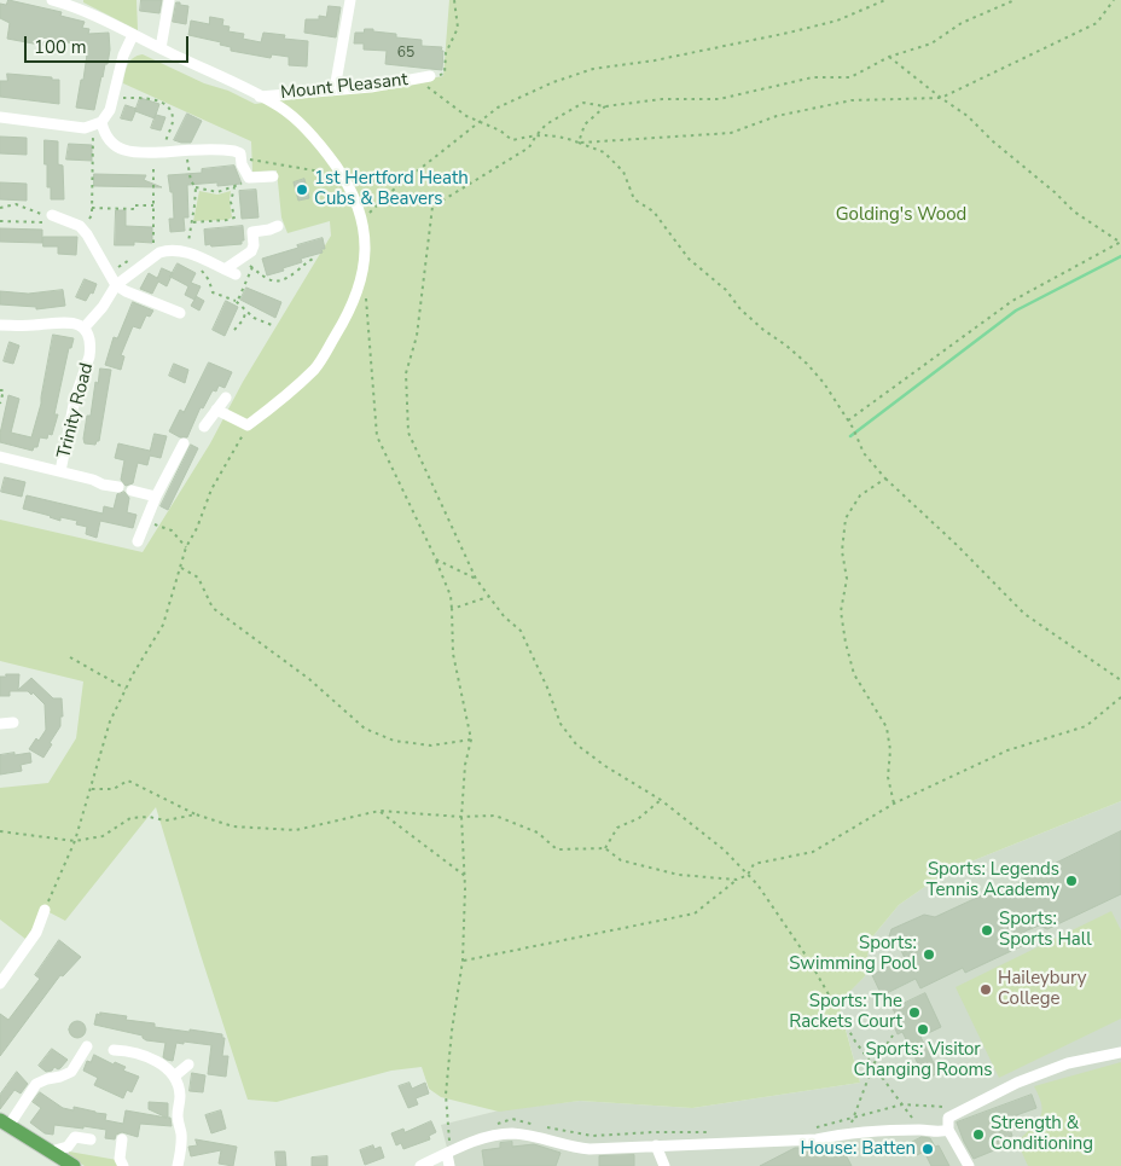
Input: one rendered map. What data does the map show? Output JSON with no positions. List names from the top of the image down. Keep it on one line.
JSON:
{"streets":{"street":["Mount Pleasant","Trinity Road"]},"parks":["Golding's Wood"],"places":["1st Hertford Heath Cubs & Beavers","Sports: Legends Tennis Academy","Sports: Sports Hall","Sports: Swimming Pool","Haileybury College","Sports: The Rackets Court","Sports: Visitor Changing Rooms","Strength & Conditioning","House: Batten"],"house_numbers":["65"],"scale_bar":"100 m"}
